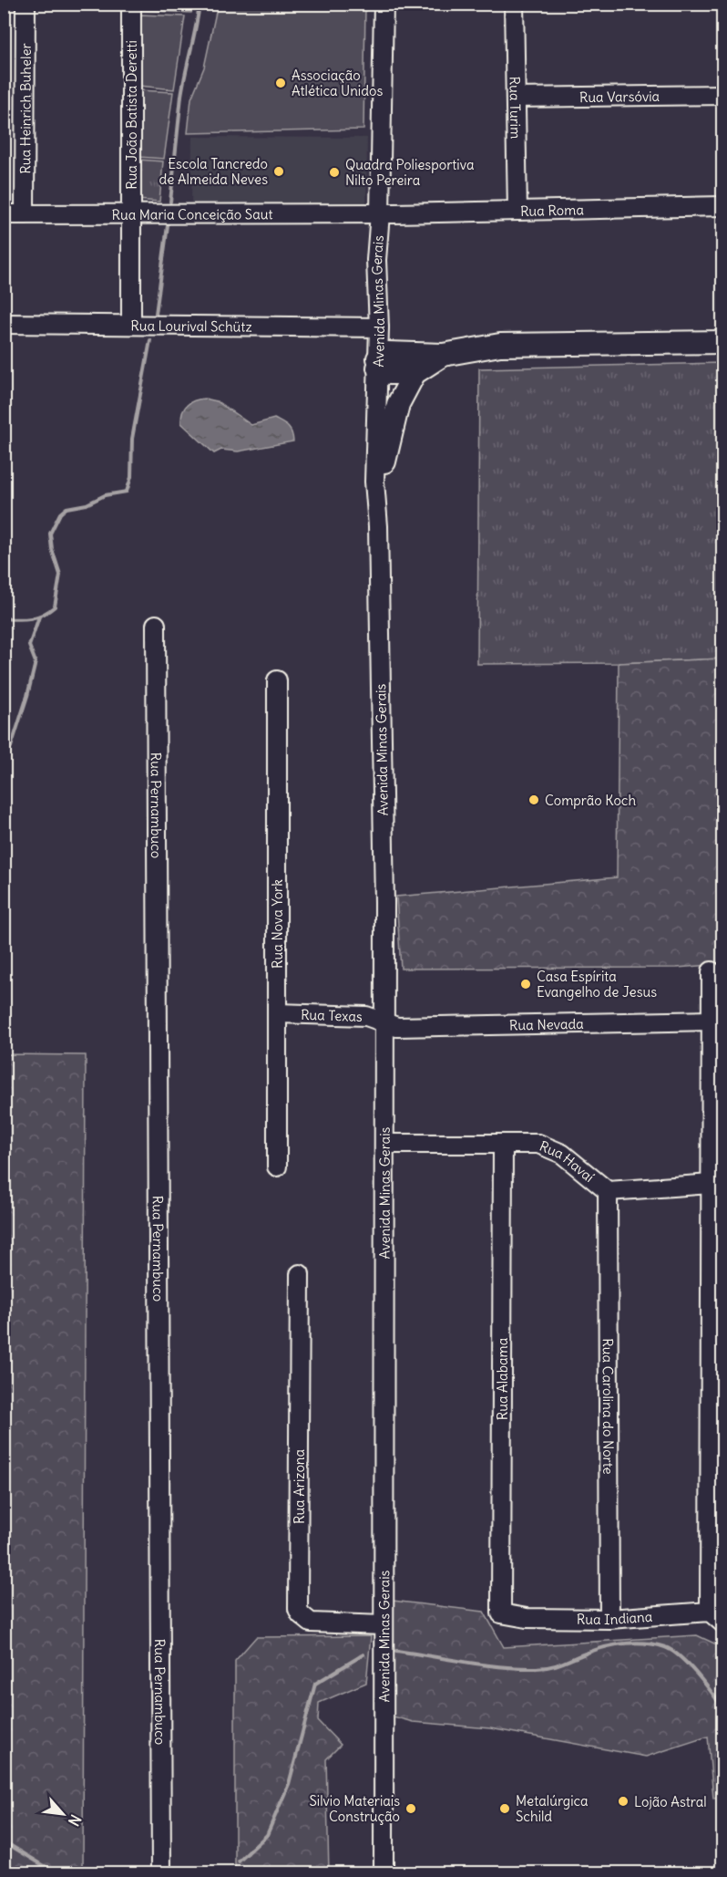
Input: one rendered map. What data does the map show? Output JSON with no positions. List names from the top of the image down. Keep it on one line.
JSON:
{"streets":{"street":["Rua Varsóvia","Rua Turim","Rua Heinrich Buheler","Rua João Batista Deretti","Rua Roma","Rua Maria Conceição Saut","Avenida Minas Gerais","Rua Lourival Schütz","Rua Pernambuco","Rua Nova York","Rua Texas","Rua Nevada","Rua Havaí","Rua Alabama","Rua Carolina do Norte","Rua Arizona","Rua Indiana"]},"crossings":[["Rua Varsóvia","Rua Turim"],["Rua Turim","Rua Roma"],["Rua Heinrich Buheler","Rua Maria Conceição Saut"],["Rua João Batista Deretti","Rua Maria Conceição Saut"],["Rua João Batista Deretti","Rua Lourival Schütz"],["Rua Roma","Rua Maria Conceição Saut"],["Rua Roma","Avenida Minas Gerais"],["Rua Maria Conceição Saut","Avenida Minas Gerais"],["Avenida Minas Gerais","Rua Lourival Schütz"],["Avenida Minas Gerais","Rua Texas"],["Avenida Minas Gerais","Rua Nevada"],["Avenida Minas Gerais","Rua Havaí"],["Avenida Minas Gerais","Rua Arizona"],["Rua Nova York","Rua Texas"],["Rua Texas","Rua Nevada"],["Rua Havaí","Rua Alabama"],["Rua Havaí","Rua Carolina do Norte"],["Rua Alabama","Rua Indiana"],["Rua Carolina do Norte","Rua Indiana"]],"places":["Associação Atlética Unidos","Escola Tancredo de Almeida Neves","Quadra Poliesportiva Nilto Pereira","Comprão Koch","Casa Espírita Evangelho de Jesus","Lojão Astral","Silvio Materiais Construção","Metalúrgica Schild"],"north":"bottom right"}
